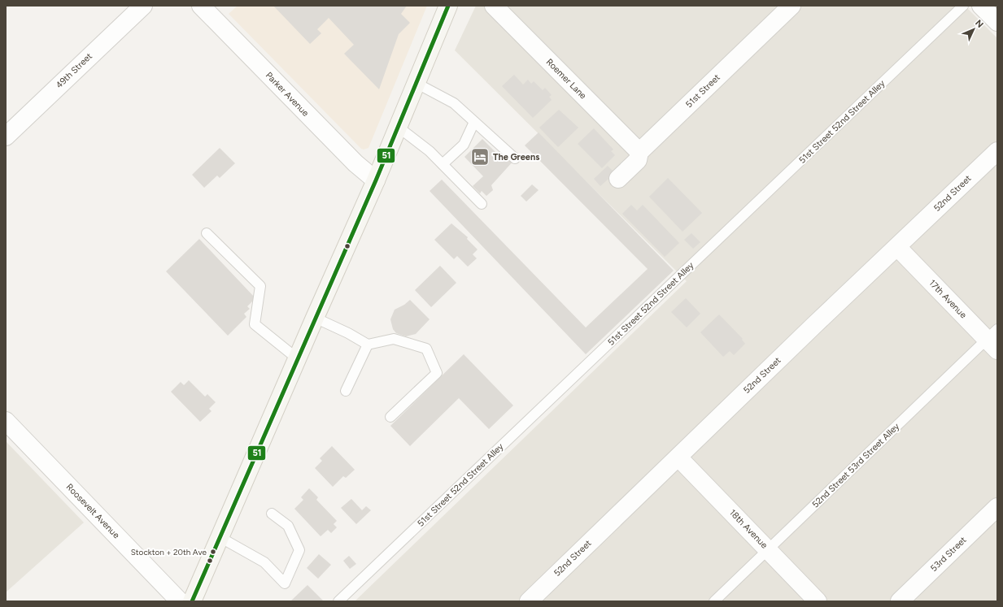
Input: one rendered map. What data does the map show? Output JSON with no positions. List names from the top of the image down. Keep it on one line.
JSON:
{"streets":{"street":["49th Street","Roemer Lane","51st Street","Parker Avenue","52nd Street","17th Avenue","Roosevelt Avenue","18th Avenue","53rd Street"],"lane":["51st Street 52nd Street Alley","52nd Street 53rd Street Alley"]},"crossings":[["Roemer Lane","51st Street"],["52nd Street","17th Avenue"],["52nd Street","18th Avenue"],["17th Avenue","52nd Street 53rd Street Alley"],["52nd Street 53rd Street Alley","18th Avenue"]],"places":{"hotel":["The Greens"],"other":["Stockton + 20th Ave"]},"lines":["transit line 51"],"north":"top right"}
